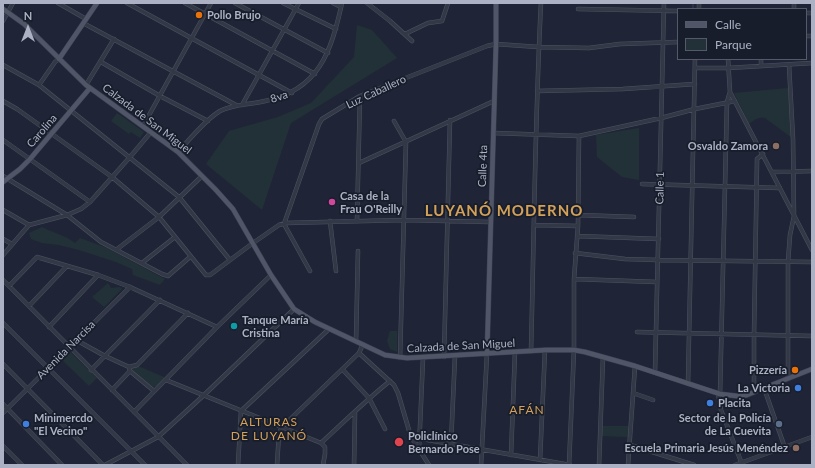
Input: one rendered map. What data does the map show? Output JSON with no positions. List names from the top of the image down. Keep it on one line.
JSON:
{"streets":{"main road":["Calzada de San Miguel","Carolina","Calle 4ta"],"street":["Luz Caballero","8va","Calle 1","Avenida Narcisa"]},"crossings":[["Luz Caballero","Calle 4ta"],["8va","Calzada de San Miguel"],["Calzada de San Miguel","Carolina"],["Calzada de San Miguel","Calle 4ta"],["Calzada de San Miguel","Calle 1"]],"districts":["LUYANÓ MODERNO","AFÁN","ALTURAS DE LUYANÓ"],"places":["Pollo Brujo","Osvaldo Zamora","Casa de la Frau O'Reilly","Tanque María Cristina","Pizzería","La Victoria","Placita","Minimercdo \"El Vecino\"","Sector de la Policía de La Cuevita","Policlínico Bernardo Pose","Escuela Primaria Jesús Menéndez"],"legend":["Calle","Parque"],"north":"top"}
